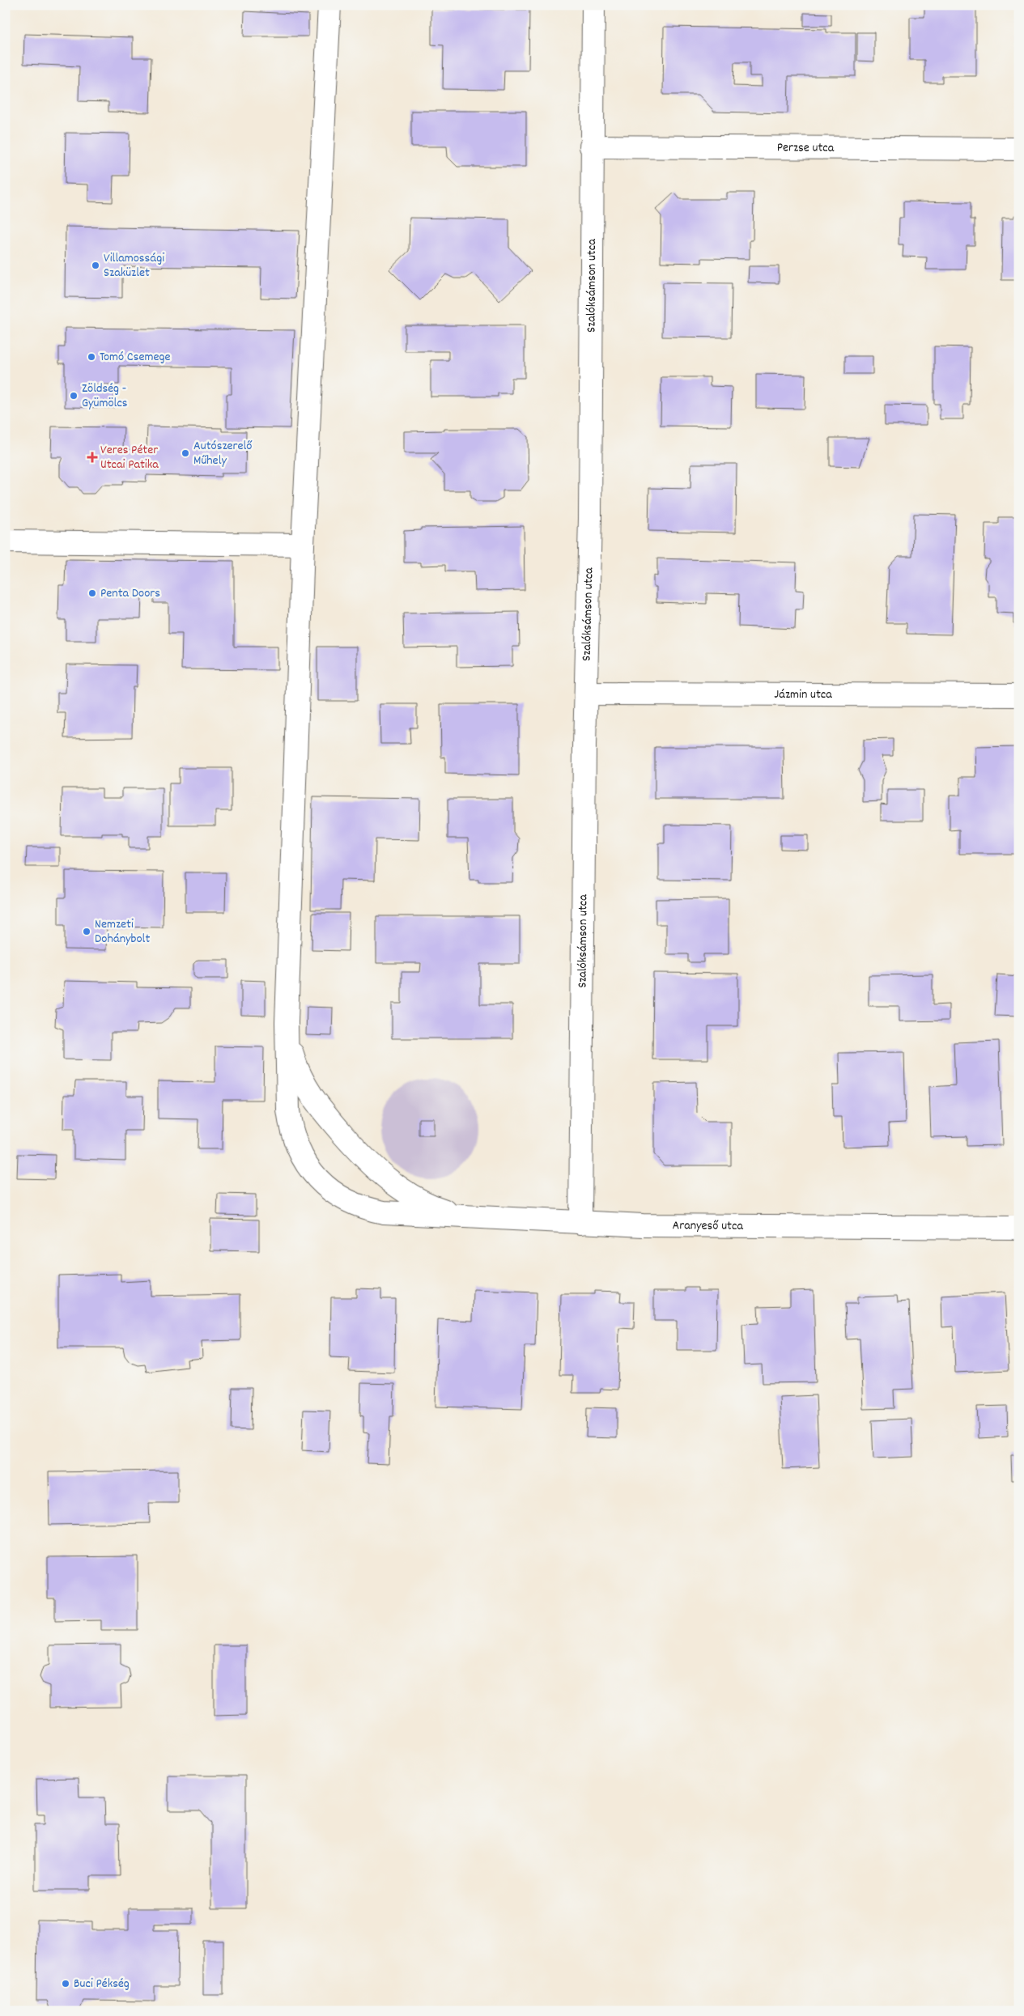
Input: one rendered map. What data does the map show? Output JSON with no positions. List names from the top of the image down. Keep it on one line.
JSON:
{"streets":{"street":["Perzse utca","Szalóksámson utca","Jázmin utca","Aranyeső utca"]},"crossings":[["Perzse utca","Szalóksámson utca"],["Szalóksámson utca","Jázmin utca"],["Szalóksámson utca","Aranyeső utca"]],"places":{"other":["Villamossági Szaküzlet","Tomó Csemege","Zöldség - Gyümölcs","Autószerelő Műhely","Penta Doors","Nemzeti Dohánybolt","Buci Pékség"],"health":["Veres Péter Utcai Patika"]}}
